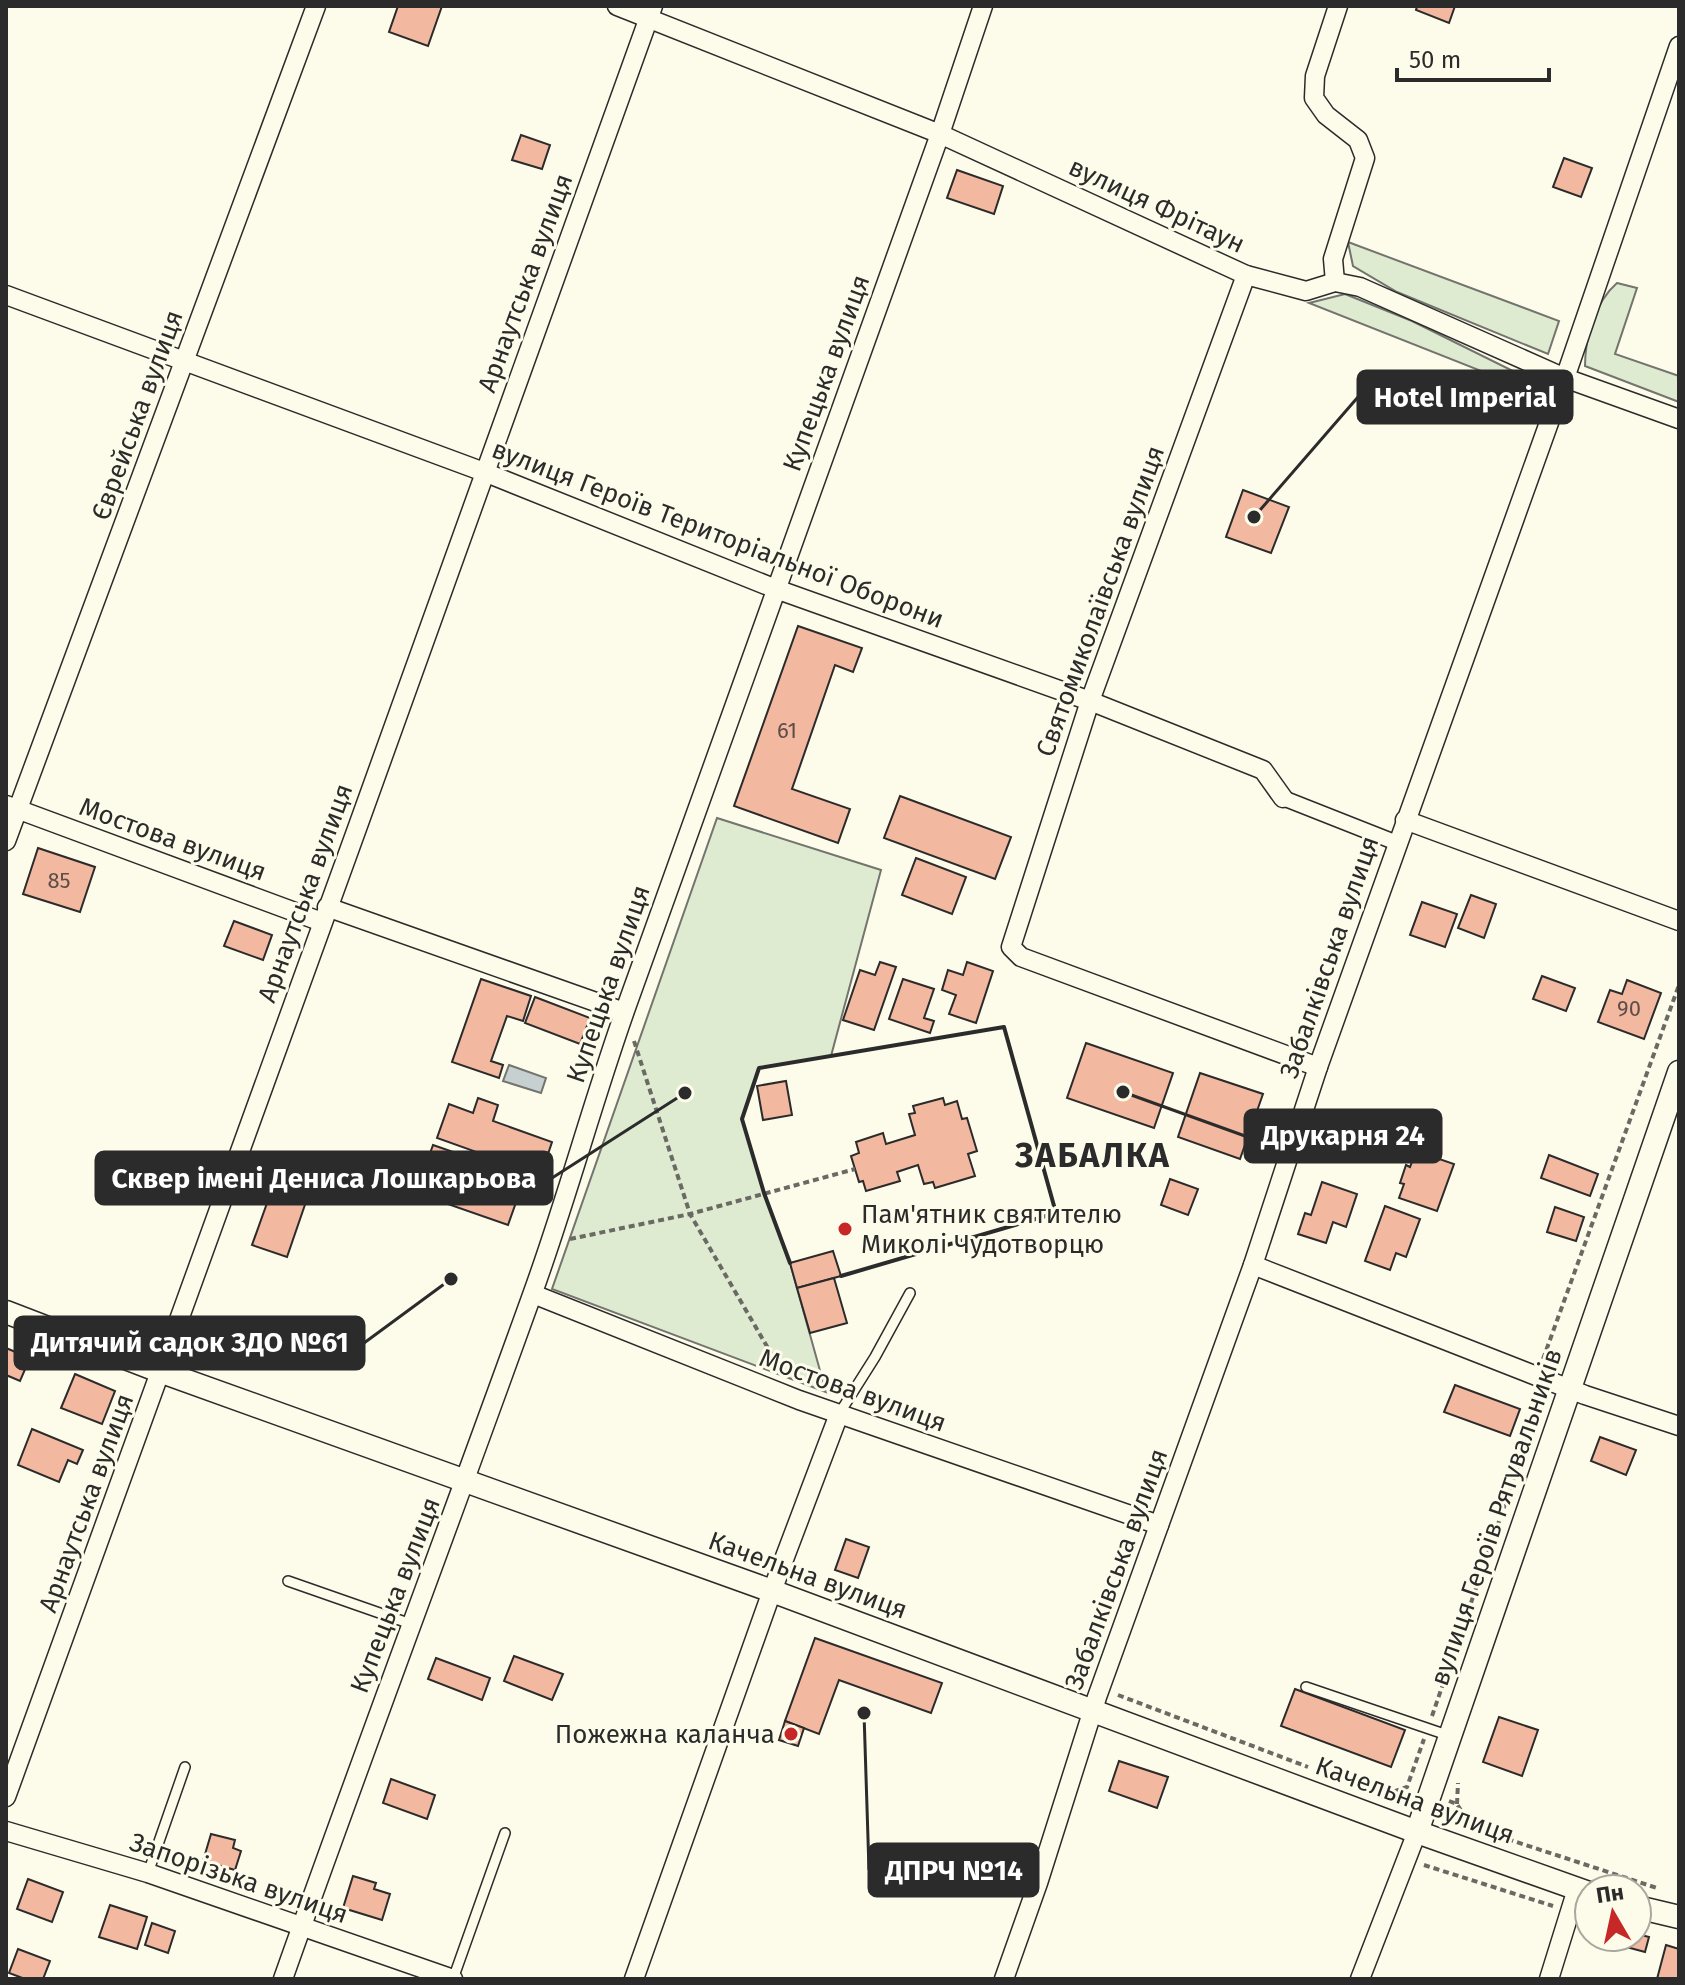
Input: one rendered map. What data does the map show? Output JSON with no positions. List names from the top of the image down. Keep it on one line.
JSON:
{"streets":{"street":["вулиця Фрітаун","Арнаутська вулиця","Купецька вулиця","Єврейська вулиця","вулиця Героїв Територіальної Оборони","Святомиколаївська вулиця","Мостова вулиця","Забалківська вулиця","вулиця Героїв Рятувальників","Качельна вулиця","Запорізька вулиця"]},"crossings":[["вулиця Фрітаун","Арнаутська вулиця"],["вулиця Фрітаун","Купецька вулиця"],["вулиця Фрітаун","Святомиколаївська вулиця"],["вулиця Фрітаун","Забалківська вулиця"],["Арнаутська вулиця","вулиця Героїв Територіальної Оборони"],["Арнаутська вулиця","Мостова вулиця"],["Арнаутська вулиця","Качельна вулиця"],["Купецька вулиця","вулиця Героїв Територіальної Оборони"],["Купецька вулиця","Мостова вулиця"],["Купецька вулиця","Качельна вулиця"],["Купецька вулиця","Запорізька вулиця"],["Єврейська вулиця","вулиця Героїв Територіальної Оборони"],["Єврейська вулиця","Мостова вулиця"],["вулиця Героїв Територіальної Оборони","Святомиколаївська вулиця"],["вулиця Героїв Територіальної Оборони","Забалківська вулиця"],["Святомиколаївська вулиця","Забалківська вулиця"],["Мостова вулиця","Забалківська вулиця"],["Забалківська вулиця","Качельна вулиця"],["вулиця Героїв Рятувальників","Качельна вулиця"]],"districts":["ЗАБАЛКА"],"places":["Hotel Imperial","Друкарня 24","Сквер імені Дениса Лошкарьова","Пам'ятник святителю Миколі Чудотворцю","Дитячий садок ЗДО №61","ДПРЧ №14","Пожежна каланча"],"house_numbers":["61","85","90"],"scale_bar":"50 m","north":"top"}
